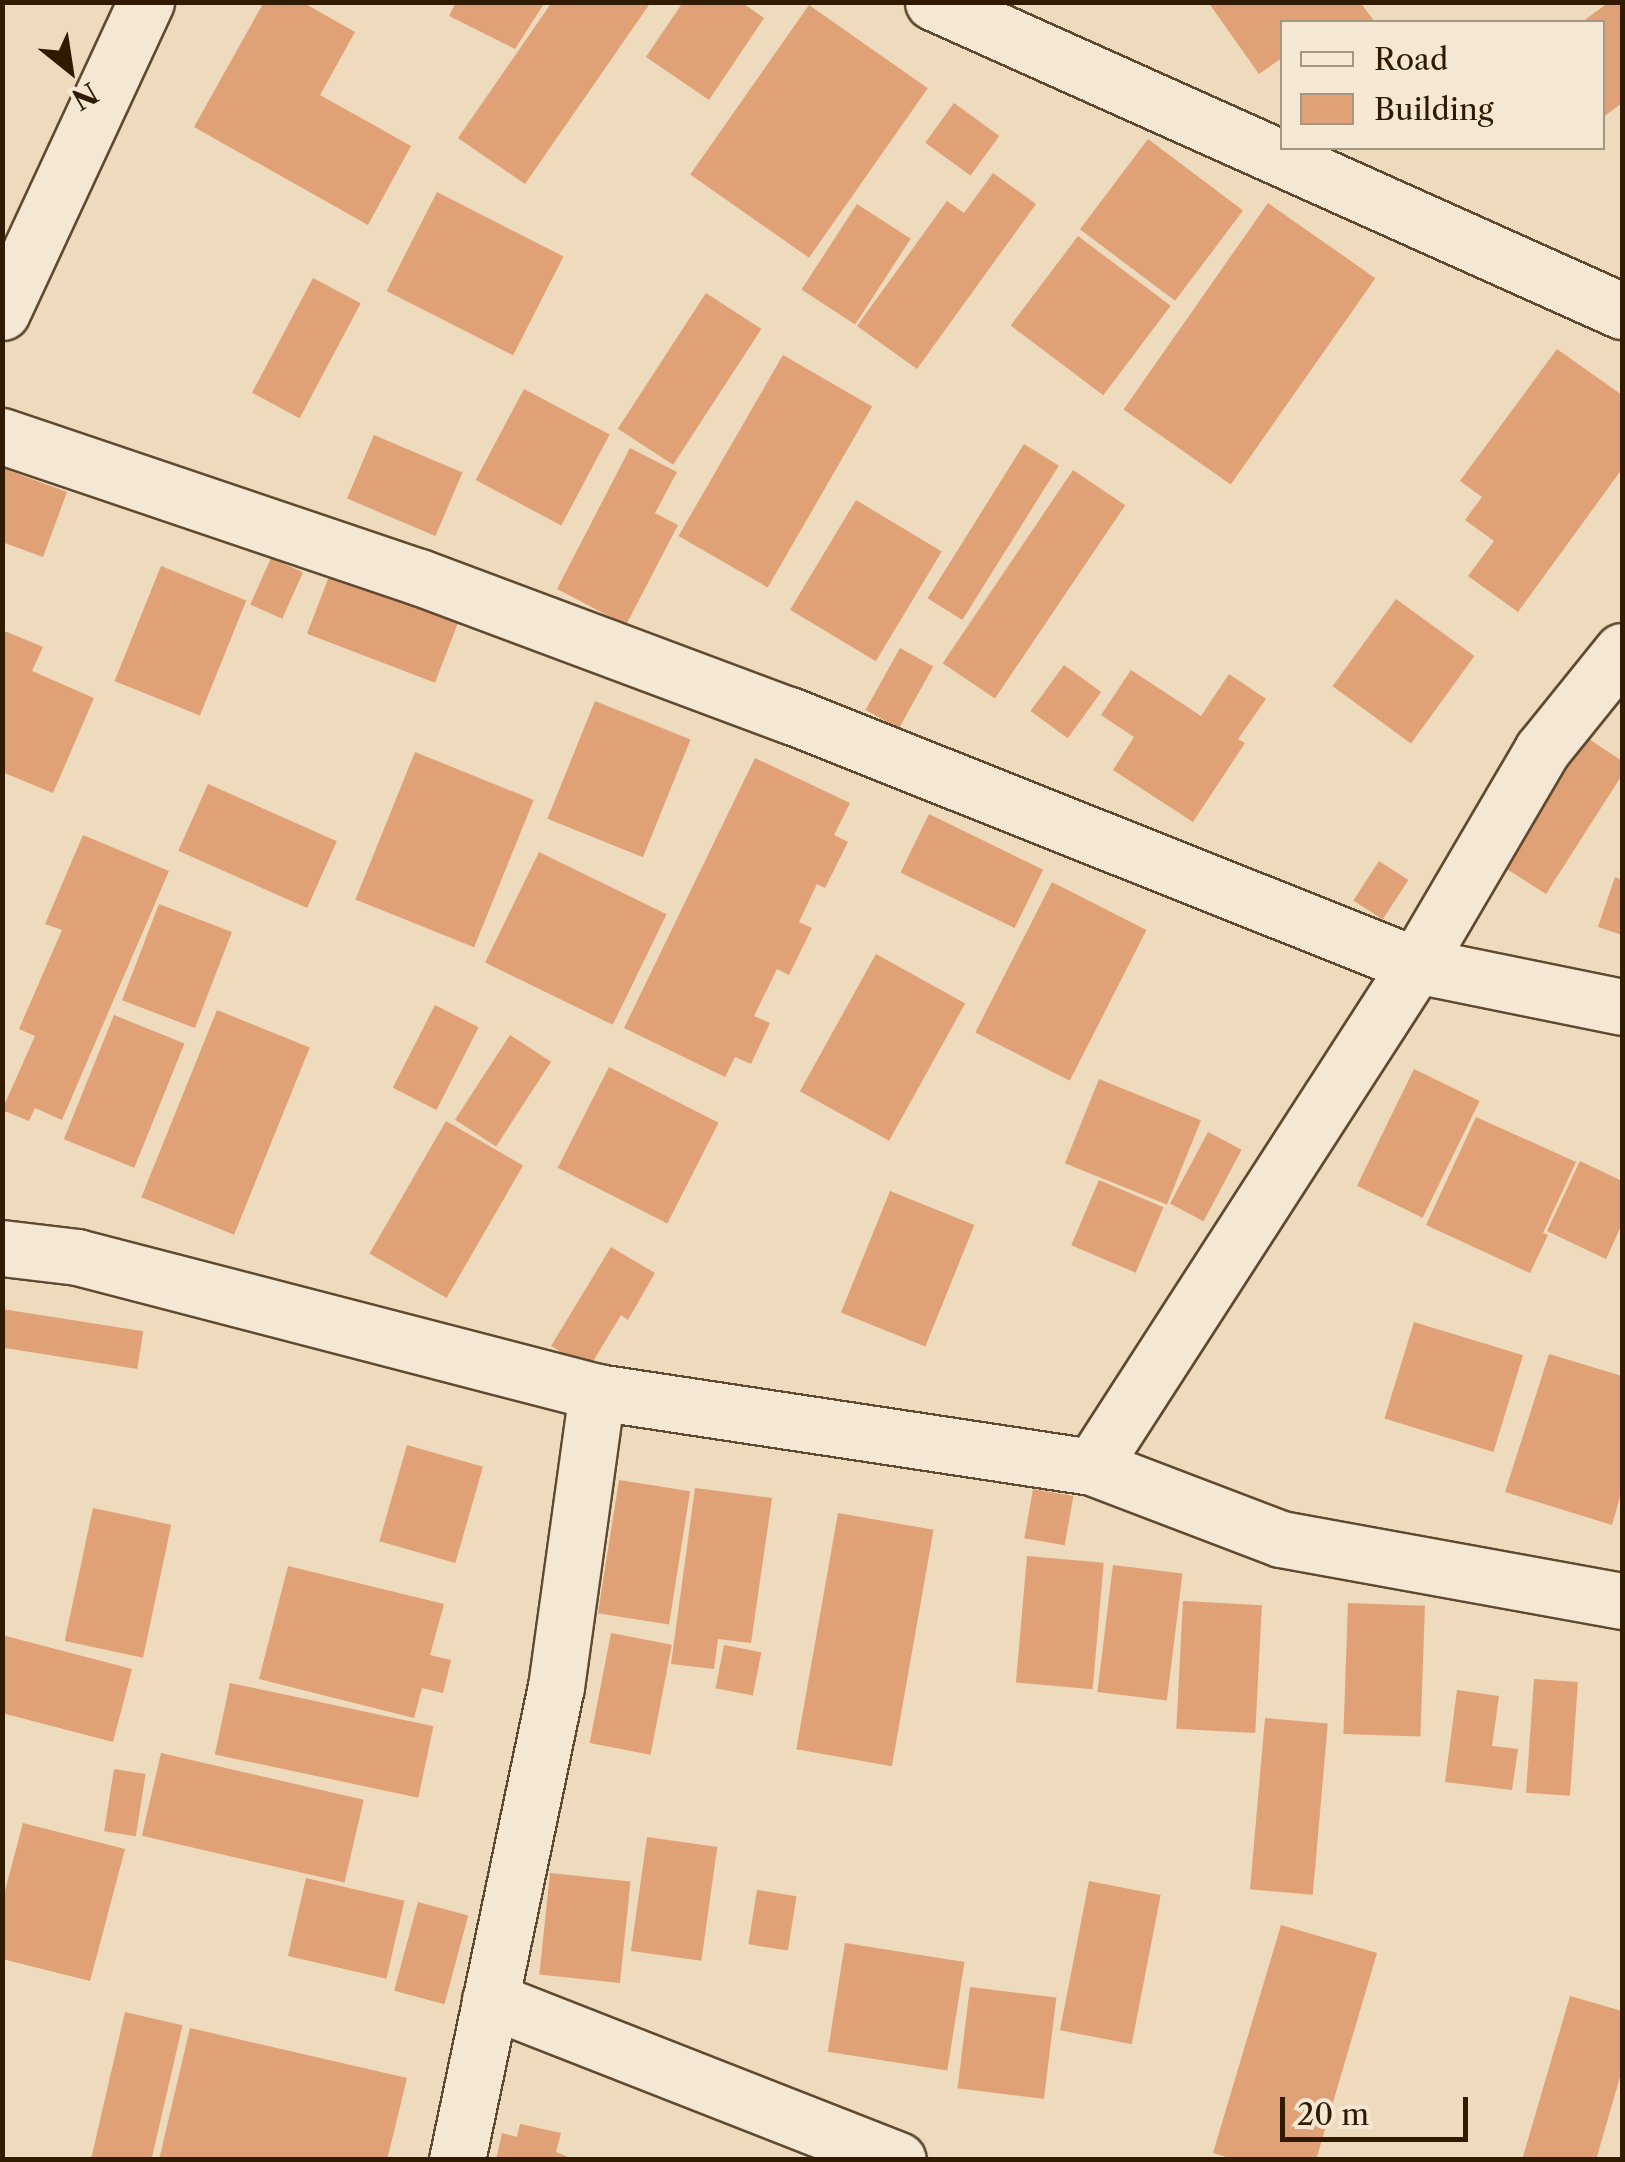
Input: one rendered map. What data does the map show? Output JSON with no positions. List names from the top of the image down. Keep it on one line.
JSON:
{"legend":["Road","Building"],"scale_bar":"20 m","north":"bottom right"}
